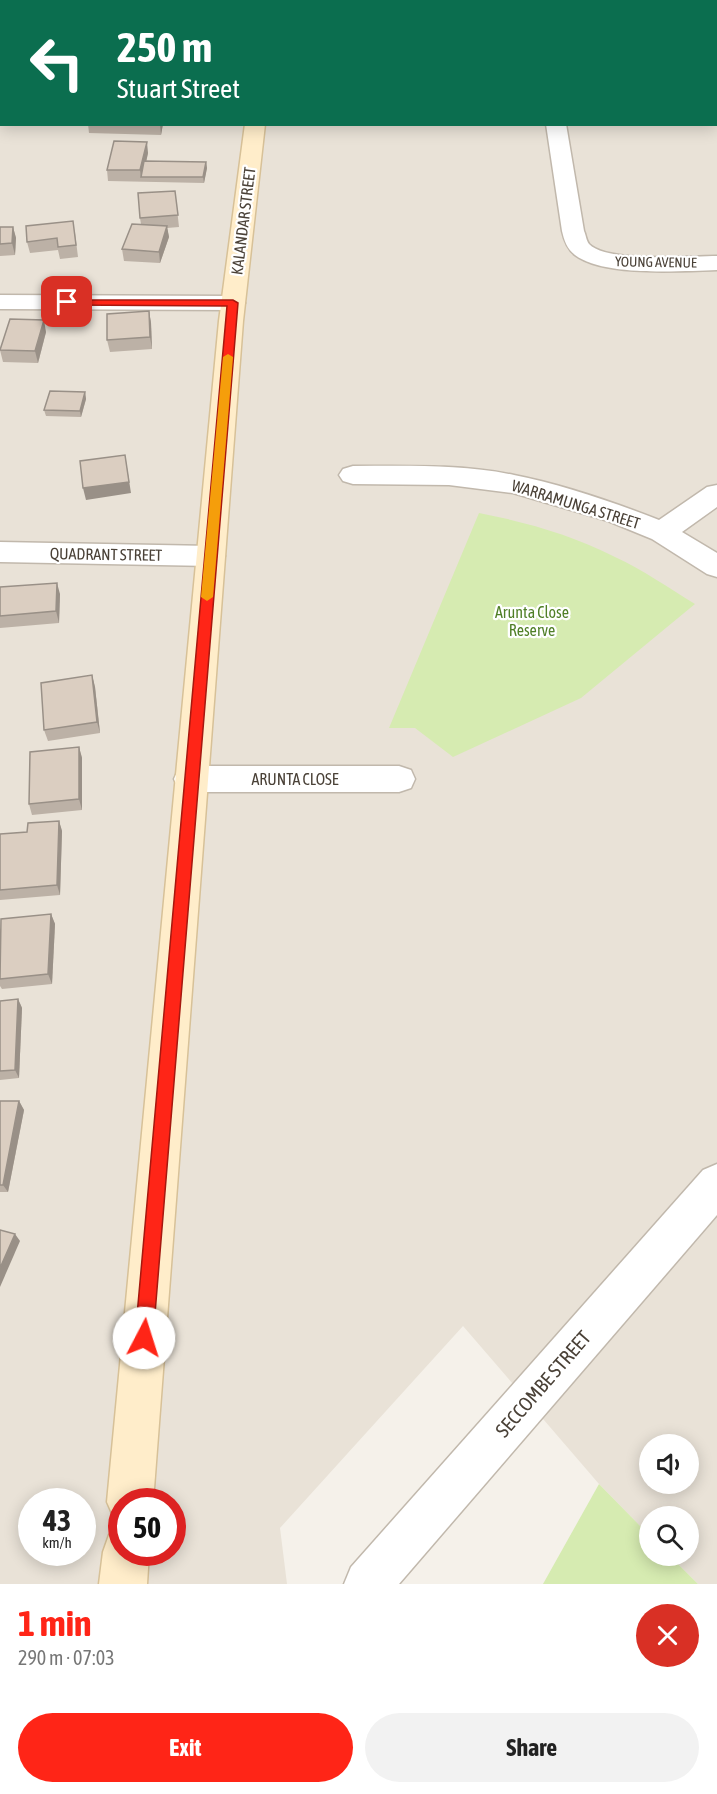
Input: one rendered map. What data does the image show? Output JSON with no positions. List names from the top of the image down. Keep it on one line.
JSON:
{"streets":{"main road":["KALANDAR STREET"],"street":["YOUNG AVENUE","WARRAMUNGA STREET","QUADRANT STREET","ARUNTA CLOSE","SECCOMBE STREET"]},"crossings":[["KALANDAR STREET","QUADRANT STREET"],["KALANDAR STREET","ARUNTA CLOSE"]],"parks":["Arunta Close Reserve"],"page":{"turn":["250 m","Stuart Street"],"speed":"43 km/h","limit":"50","heading":["1 min","290 m · 07:03"],"buttons":["Exit","Share"]}}
